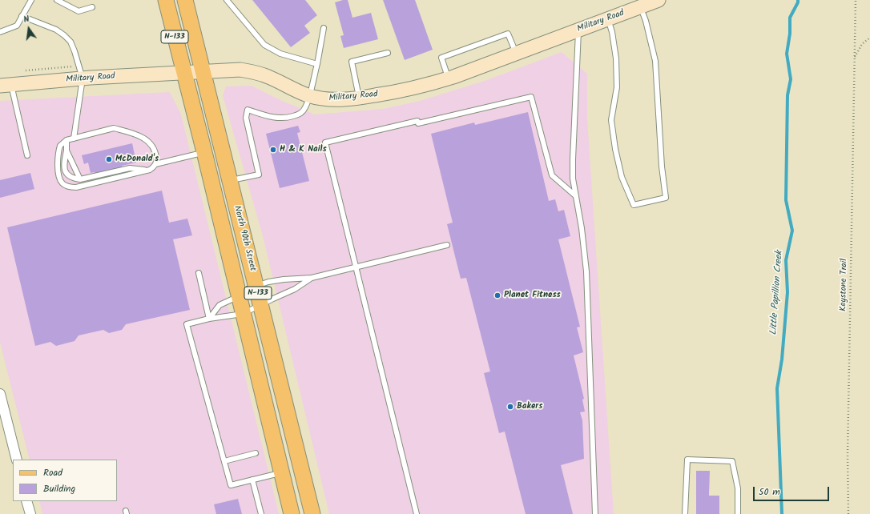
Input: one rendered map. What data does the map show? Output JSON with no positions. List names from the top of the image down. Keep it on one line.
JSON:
{"streets":{"main road":["Military Road","N-133","North 90th Street"],"path":["Keystone Trail"]},"crossings":[["Military Road","N-133"],["Military Road","North 90th Street"]],"water":["Little Papillion Creek"],"places":["H & K Nails","McDonald's","Planet Fitness","Bakers"],"legend":["Road","Building"],"scale_bar":"50 m","north":"top"}
